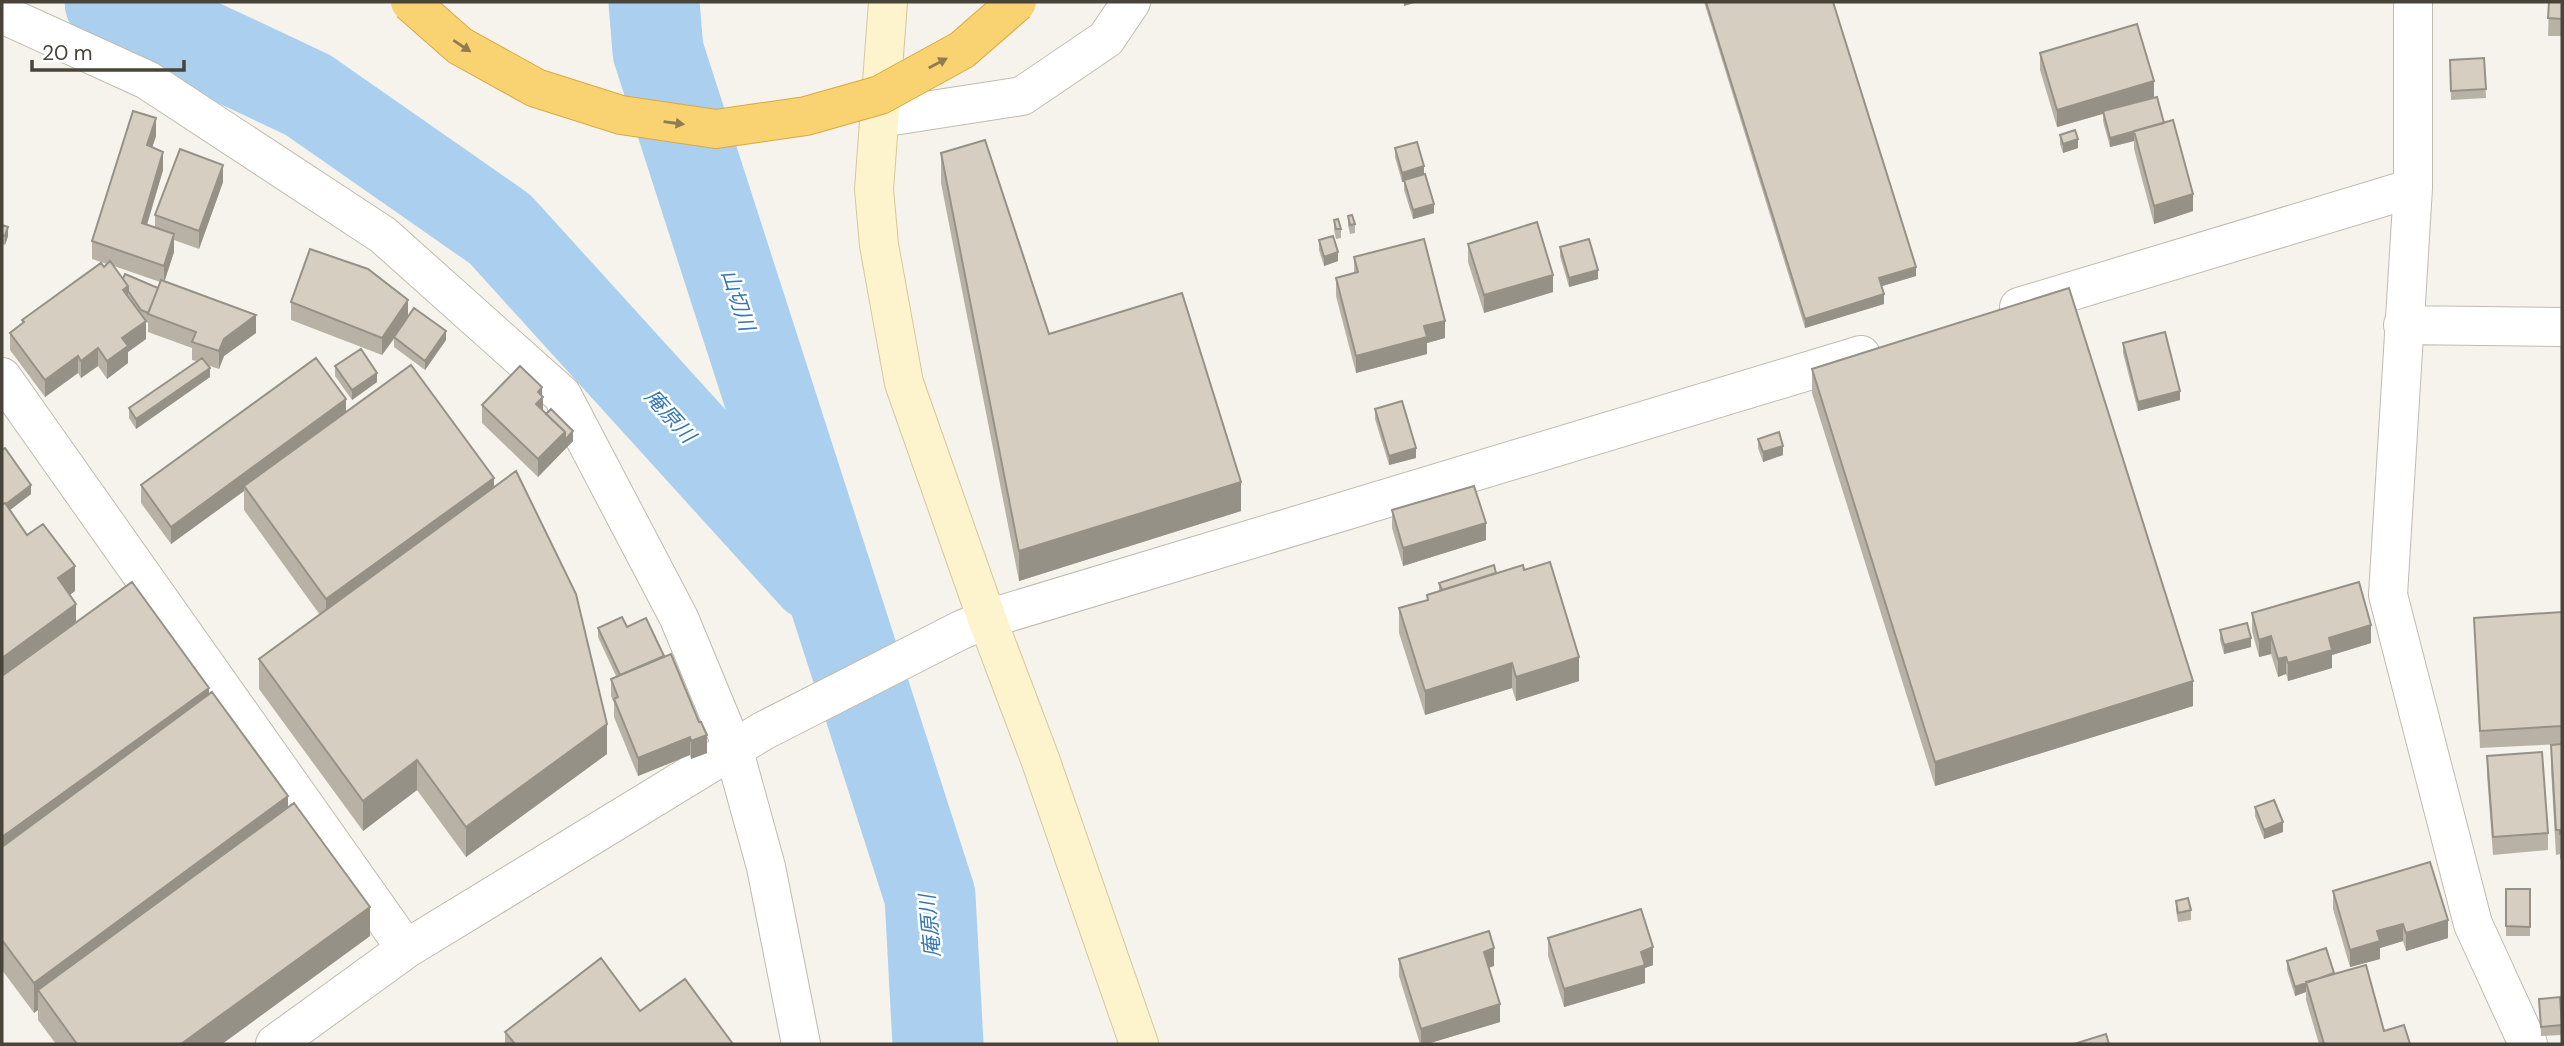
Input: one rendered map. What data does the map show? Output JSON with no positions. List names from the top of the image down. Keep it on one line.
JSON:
{"water":["山切川","庵原川"],"scale_bar":"20 m"}
